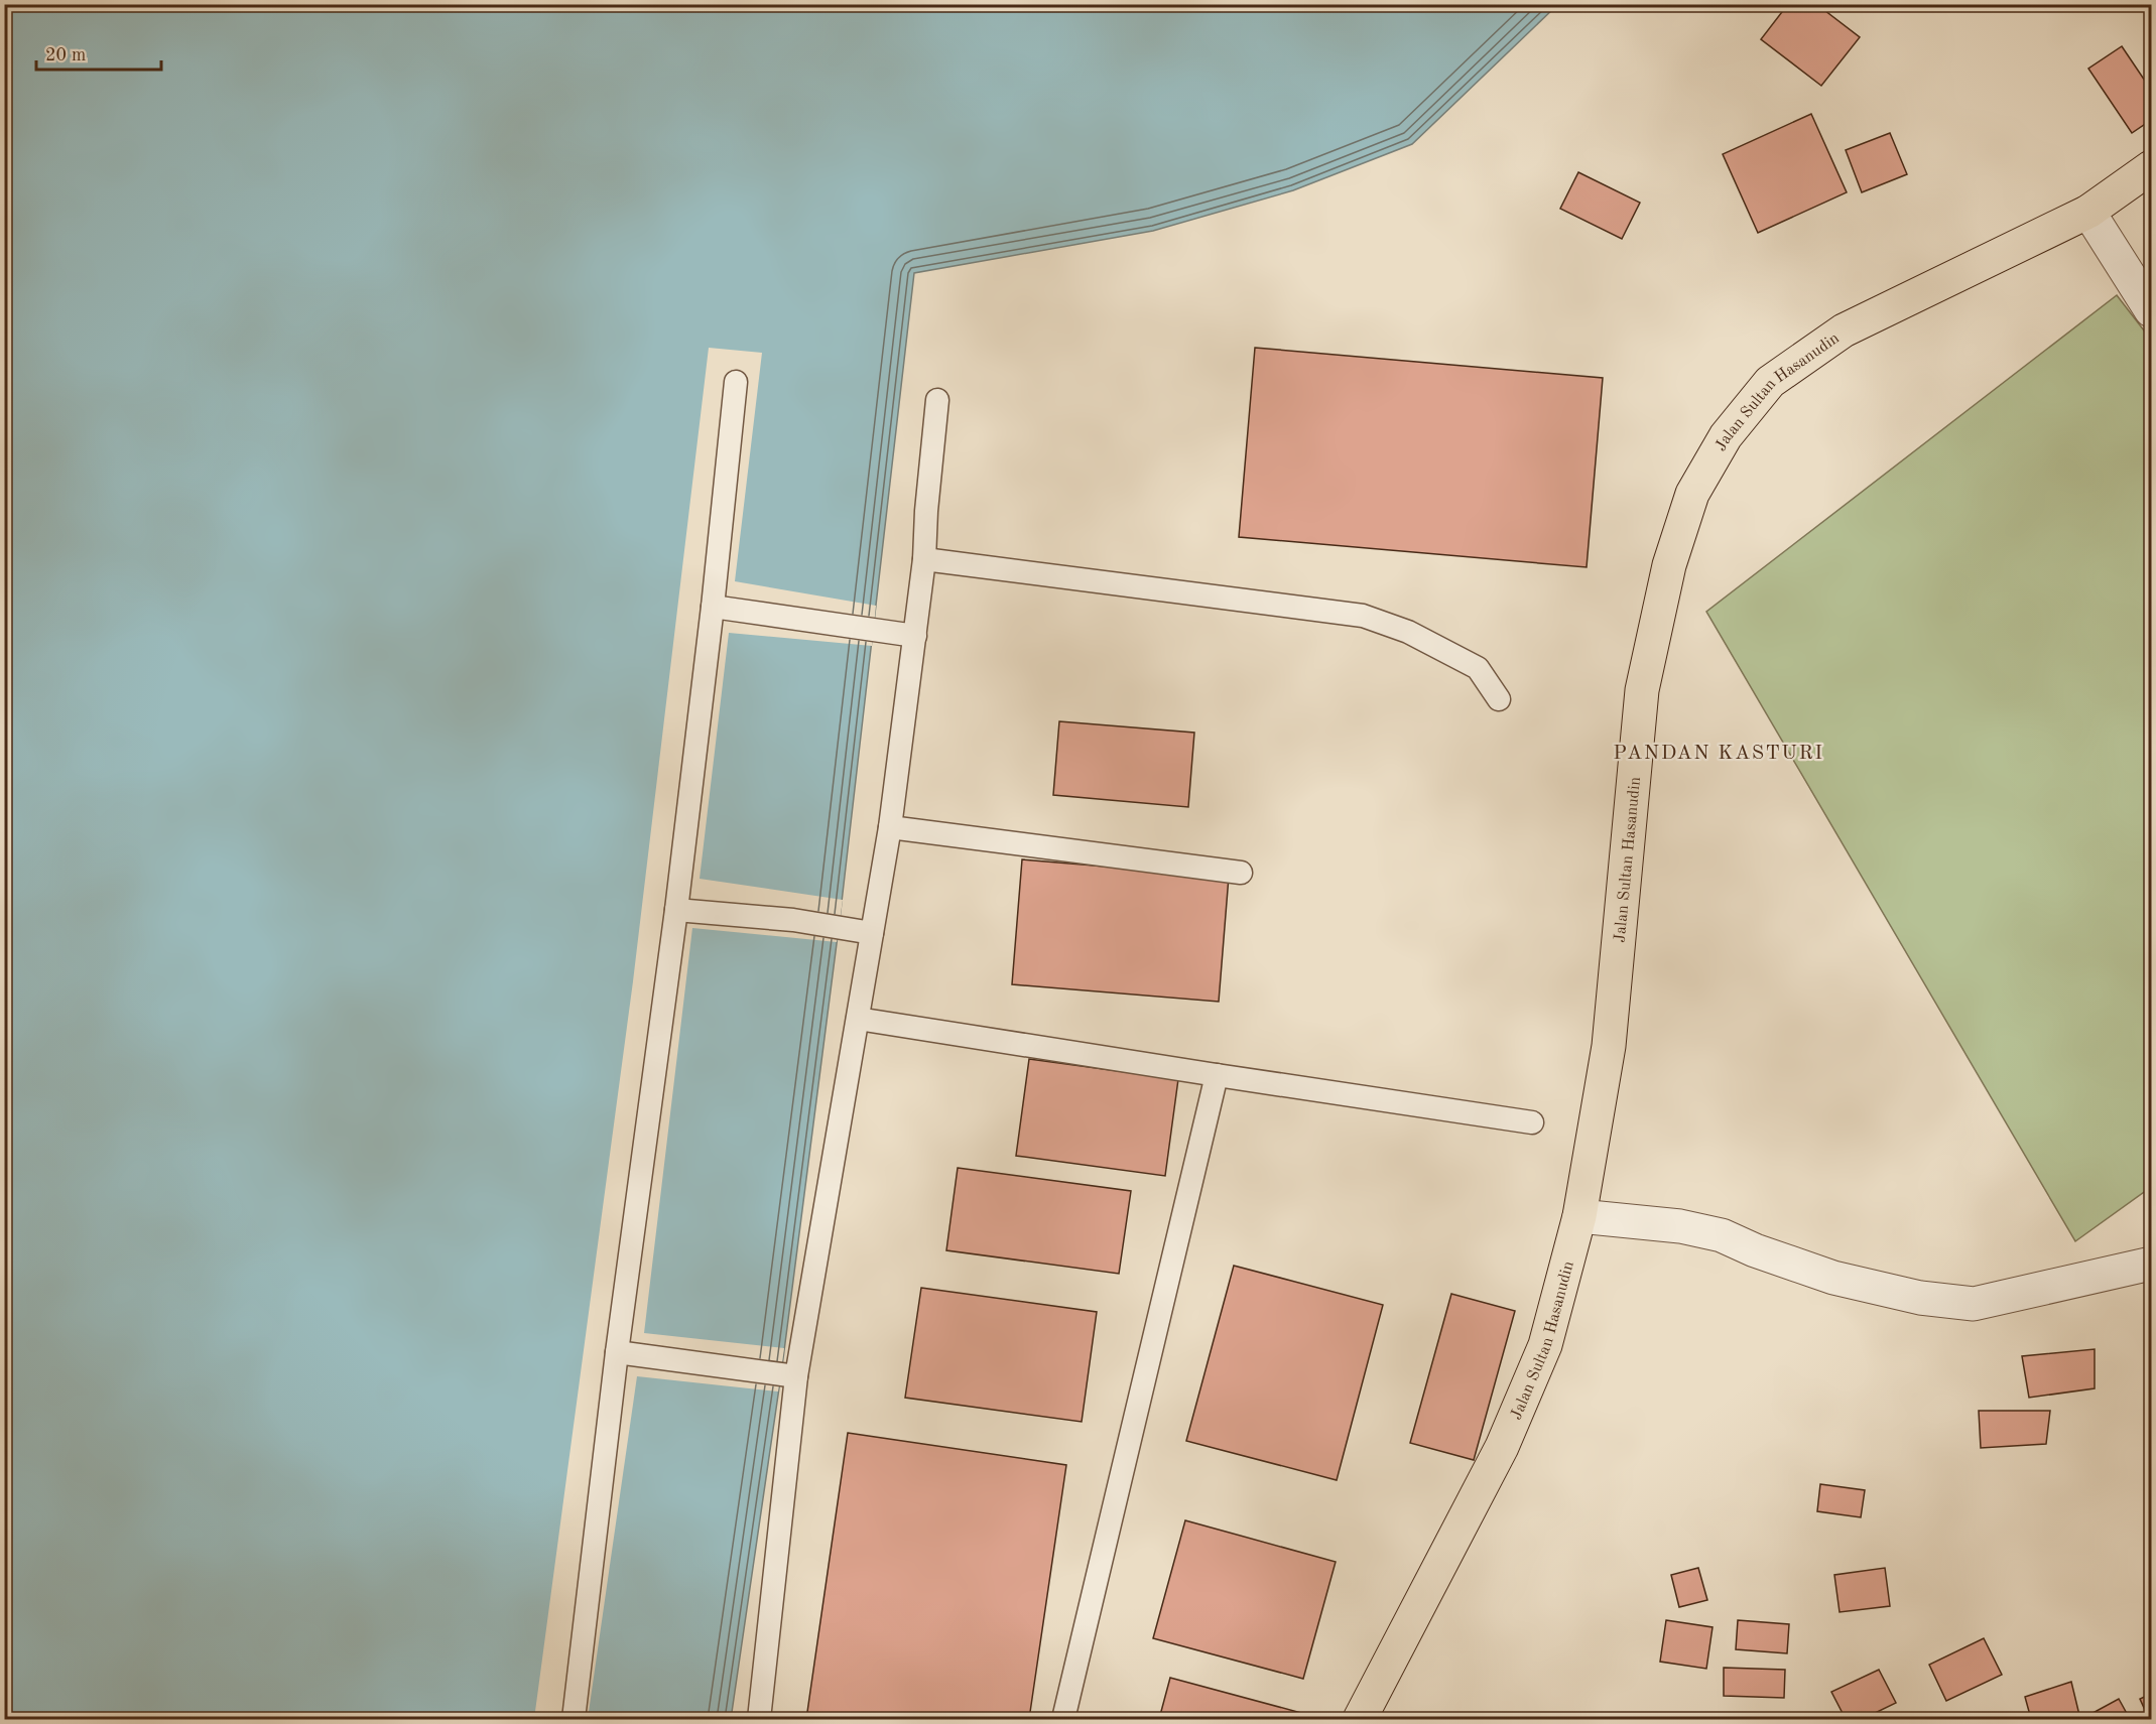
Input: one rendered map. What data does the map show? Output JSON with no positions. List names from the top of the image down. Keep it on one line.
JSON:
{"streets":{"highway":["Jalan Sultan Hasanudin"]},"districts":["PANDAN KASTURI"],"scale_bar":"20 m"}
